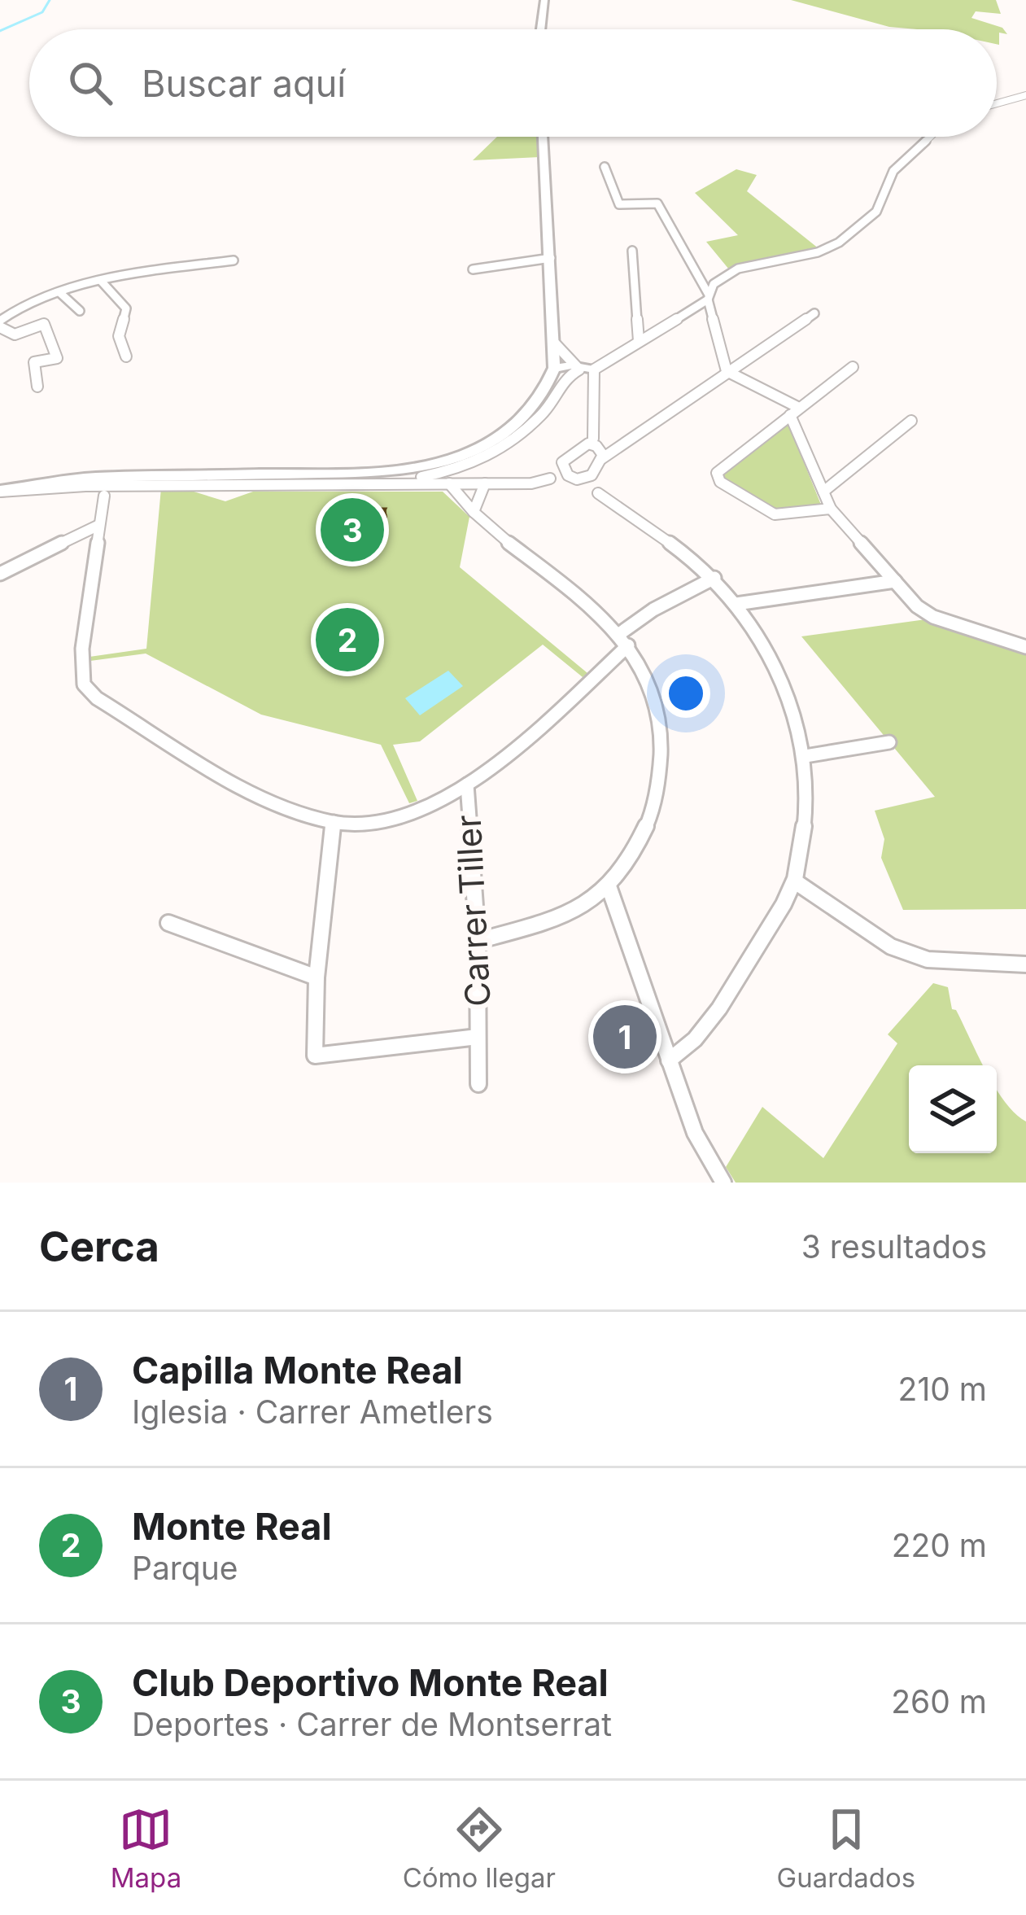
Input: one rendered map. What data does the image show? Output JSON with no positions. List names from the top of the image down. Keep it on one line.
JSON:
{"streets":{"street":["Carrer Tiller"]},"page":{"search":"Buscar aquí","pins":["3","2","1"],"heading":["Cerca","3 resultados"],"list":[{"mark":"1","name":"Capilla Monte Real","note":"Iglesia · Carrer Ametlers","value":"210 m"},{"mark":"2","name":"Monte Real","note":"Parque","value":"220 m"},{"mark":"3","name":"Club Deportivo Monte Real","note":"Deportes · Carrer de Montserrat","value":"260 m"}],"nav":["Mapa","Cómo llegar","Guardados"]}}
